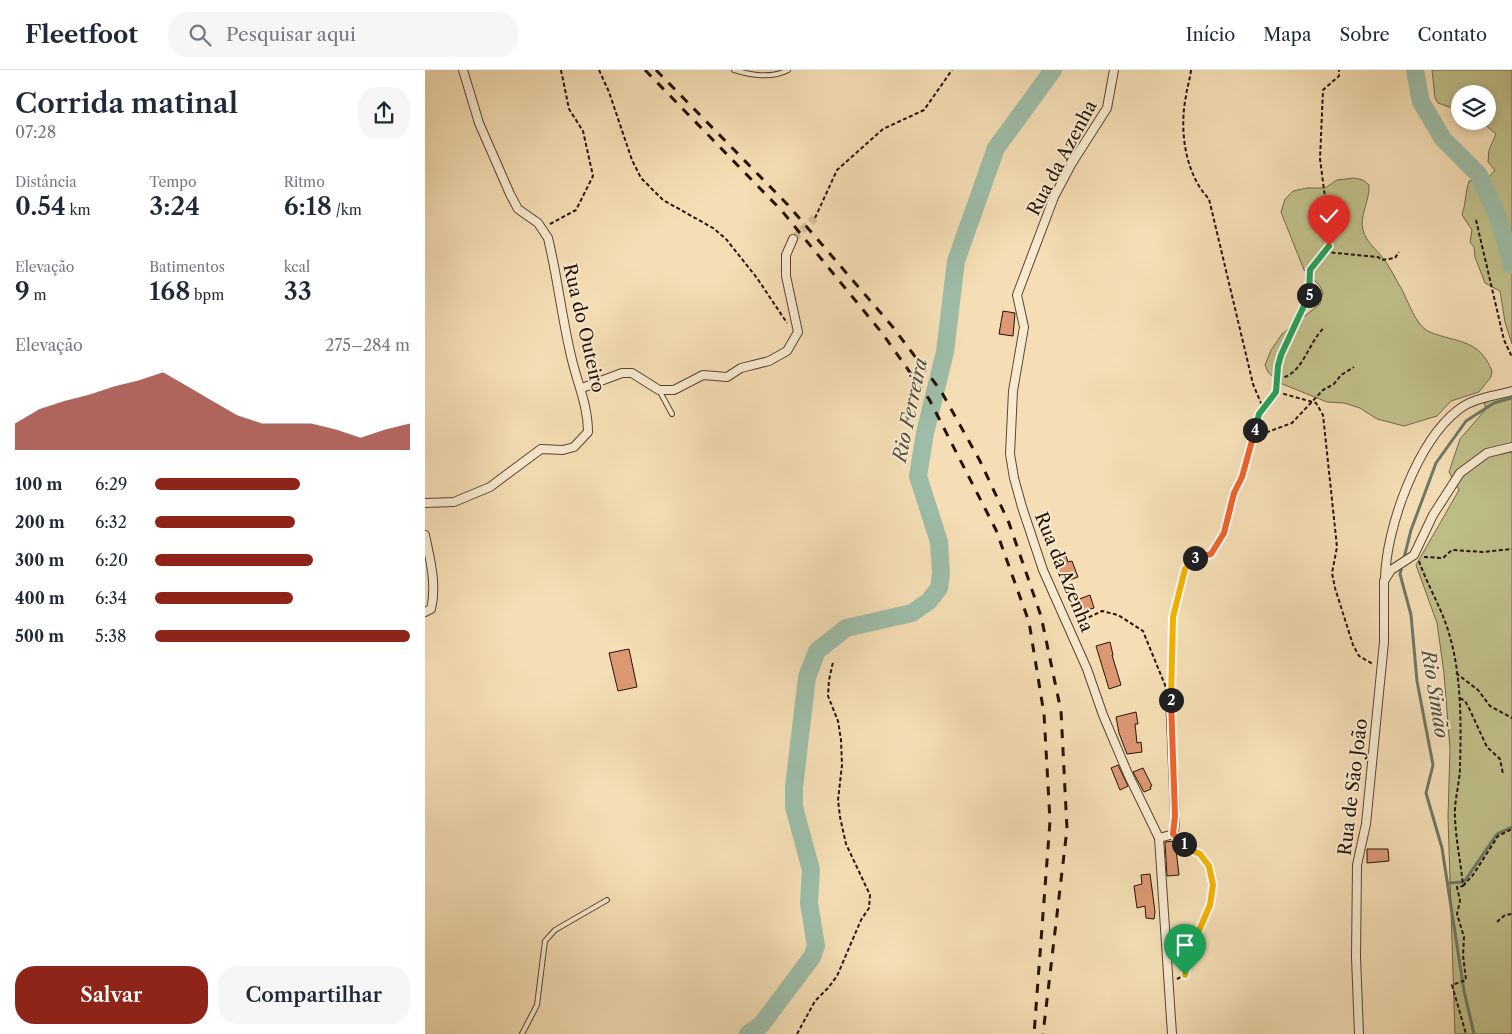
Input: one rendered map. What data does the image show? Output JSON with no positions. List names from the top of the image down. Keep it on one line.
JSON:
{"streets":{"street":["Rua da Azenha","Rua do Outeiro","Rua de São João"]},"water":["Rio Ferreira","Rio Simão"],"page":{"header":"Fleetfoot","search":"Pesquisar aqui","nav":["Início","Mapa","Sobre","Contato"],"heading":["Corrida matinal","07:28"],"stats":[["Distância","0.54 km"],["Tempo","3:24"],["Ritmo","6:18 /km"],["Elevação","9 m"],["Batimentos","168 bpm"],["kcal","33"]],"pins":["5","4","3","2","1"],"chart":["Elevação","275–284 m"],"list":[{"name":"100 m","note":"6:29"},{"name":"200 m","note":"6:32"},{"name":"300 m","note":"6:20"},{"name":"400 m","note":"6:34"},{"name":"500 m","note":"5:38"}],"buttons":["Salvar","Compartilhar"]}}
